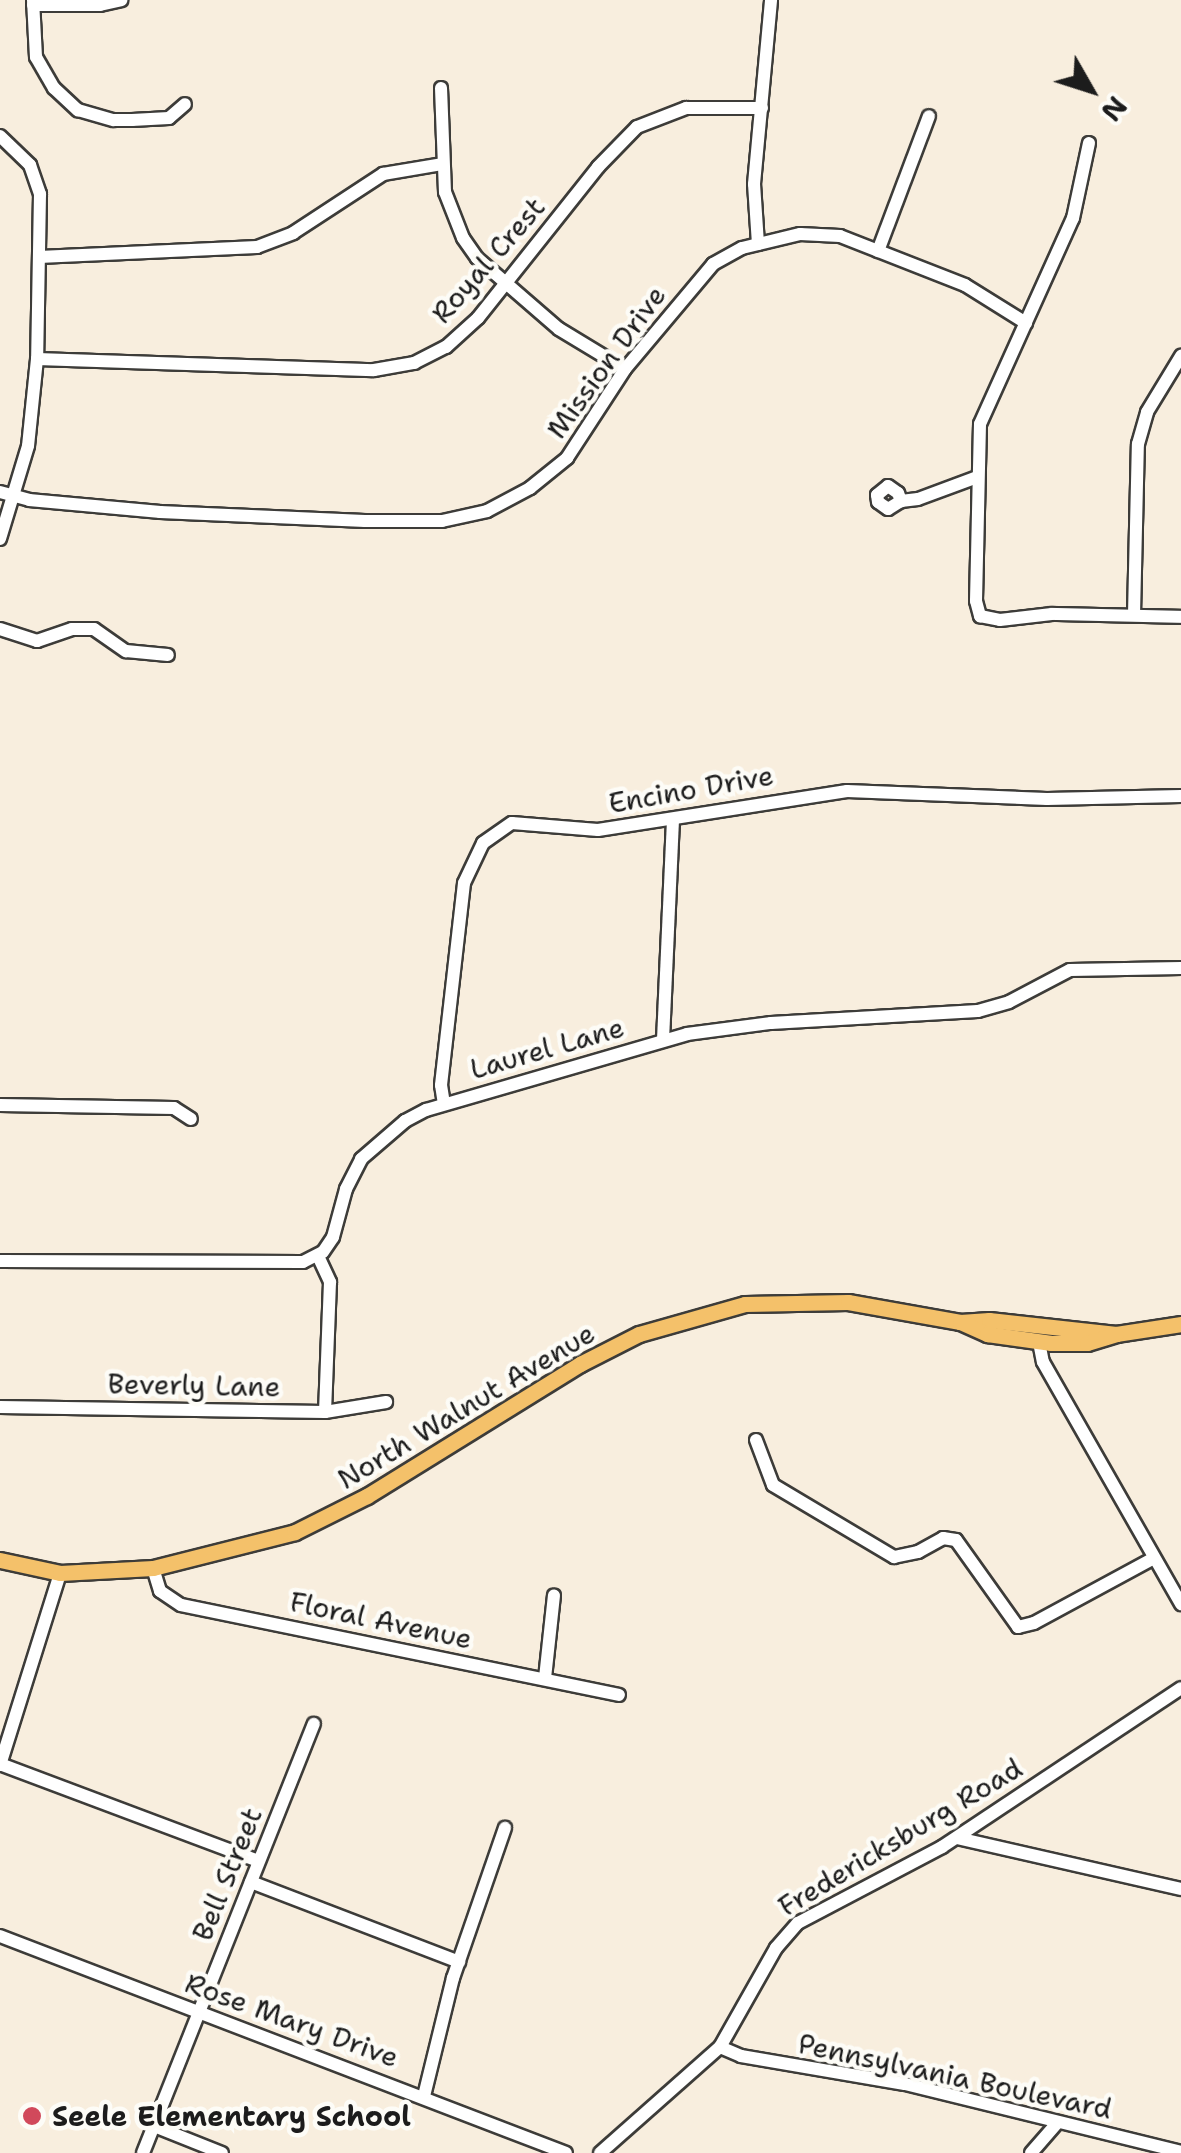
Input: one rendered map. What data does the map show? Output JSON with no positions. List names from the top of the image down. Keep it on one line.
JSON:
{"streets":{"main road":["North Walnut Avenue"],"street":["Royal Crest","Mission Drive","Encino Drive","Laurel Lane","Beverly Lane","Floral Avenue","Fredericksburg Road","Bell Street","Rose Mary Drive","Pennsylvania Boulevard"]},"crossings":[["Encino Drive","Laurel Lane"],["North Walnut Avenue","Floral Avenue"],["Fredericksburg Road","Pennsylvania Boulevard"],["Bell Street","Rose Mary Drive"]],"places":["Seele Elementary School"],"north":"bottom right"}
